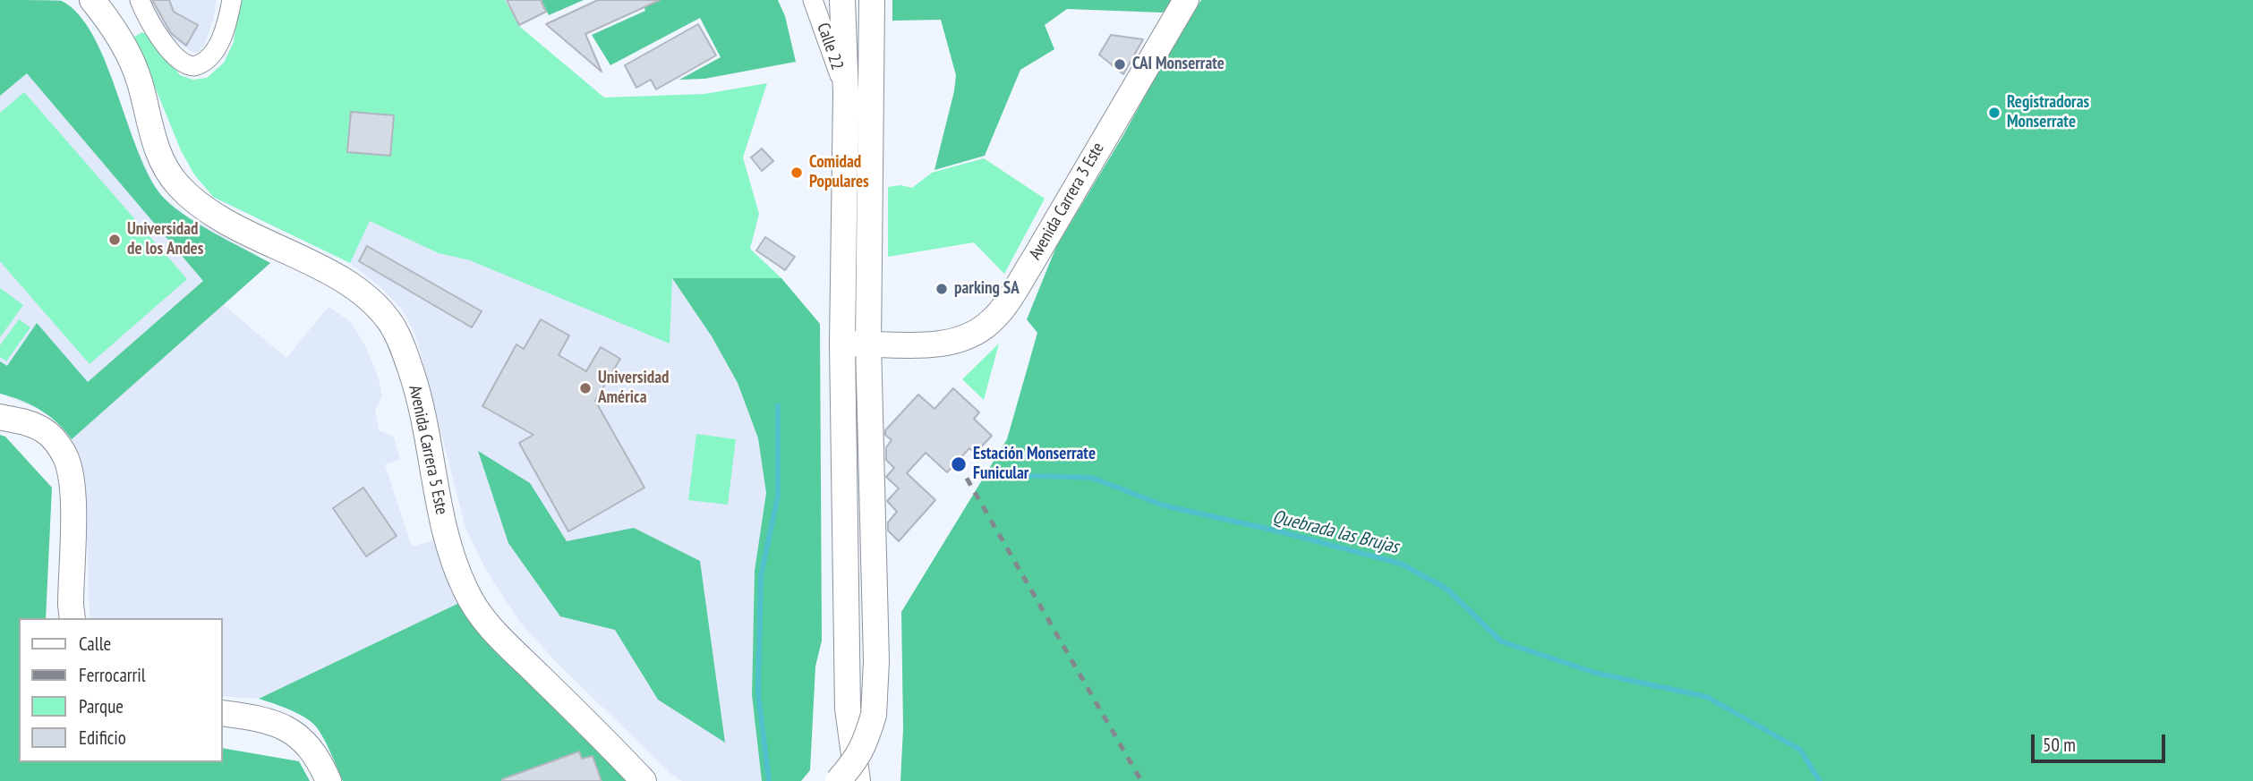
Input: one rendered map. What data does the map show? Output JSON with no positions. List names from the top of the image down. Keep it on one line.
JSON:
{"streets":{"main road":["Avenida Carrera 3 Este","Avenida Carrera 5 Este"],"street":["Calle 22"]},"water":["Quebrada las Brujas"],"places":["CAI Monserrate","Registradoras Monserrate","Comidad Populares","Universidad de los Andes","parking SA","Universidad América","Estación Monserrate Funicular"],"legend":["Calle","Ferrocarril","Parque","Edificio"],"scale_bar":"50 m"}
